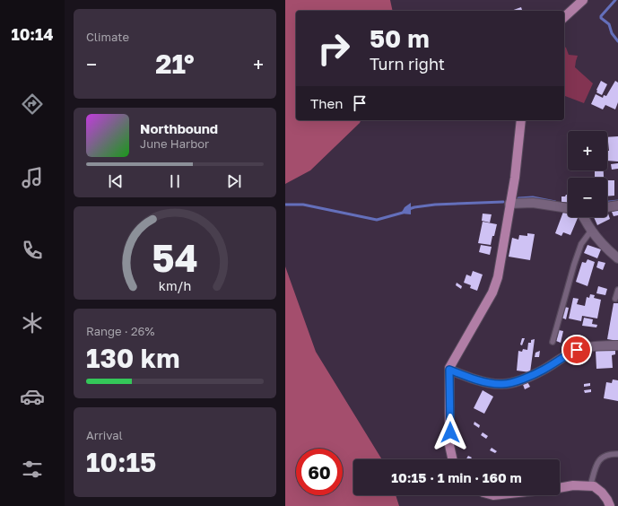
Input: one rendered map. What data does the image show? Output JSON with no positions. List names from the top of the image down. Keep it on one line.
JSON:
{"page":{"tabs":"10:14","tile":["Climate",["Range · 26%","130 km"],["Arrival","10:15"]],"turn":["50 m","Turn right"],"heat":["−","21°","+"],"then":"Then","song":["Northbound","June Harbor"],"map_buttons":["+","−"],"limit":"60","trip":"10:15 · 1 min · 160 m","gauge":["54","km/h"]}}
